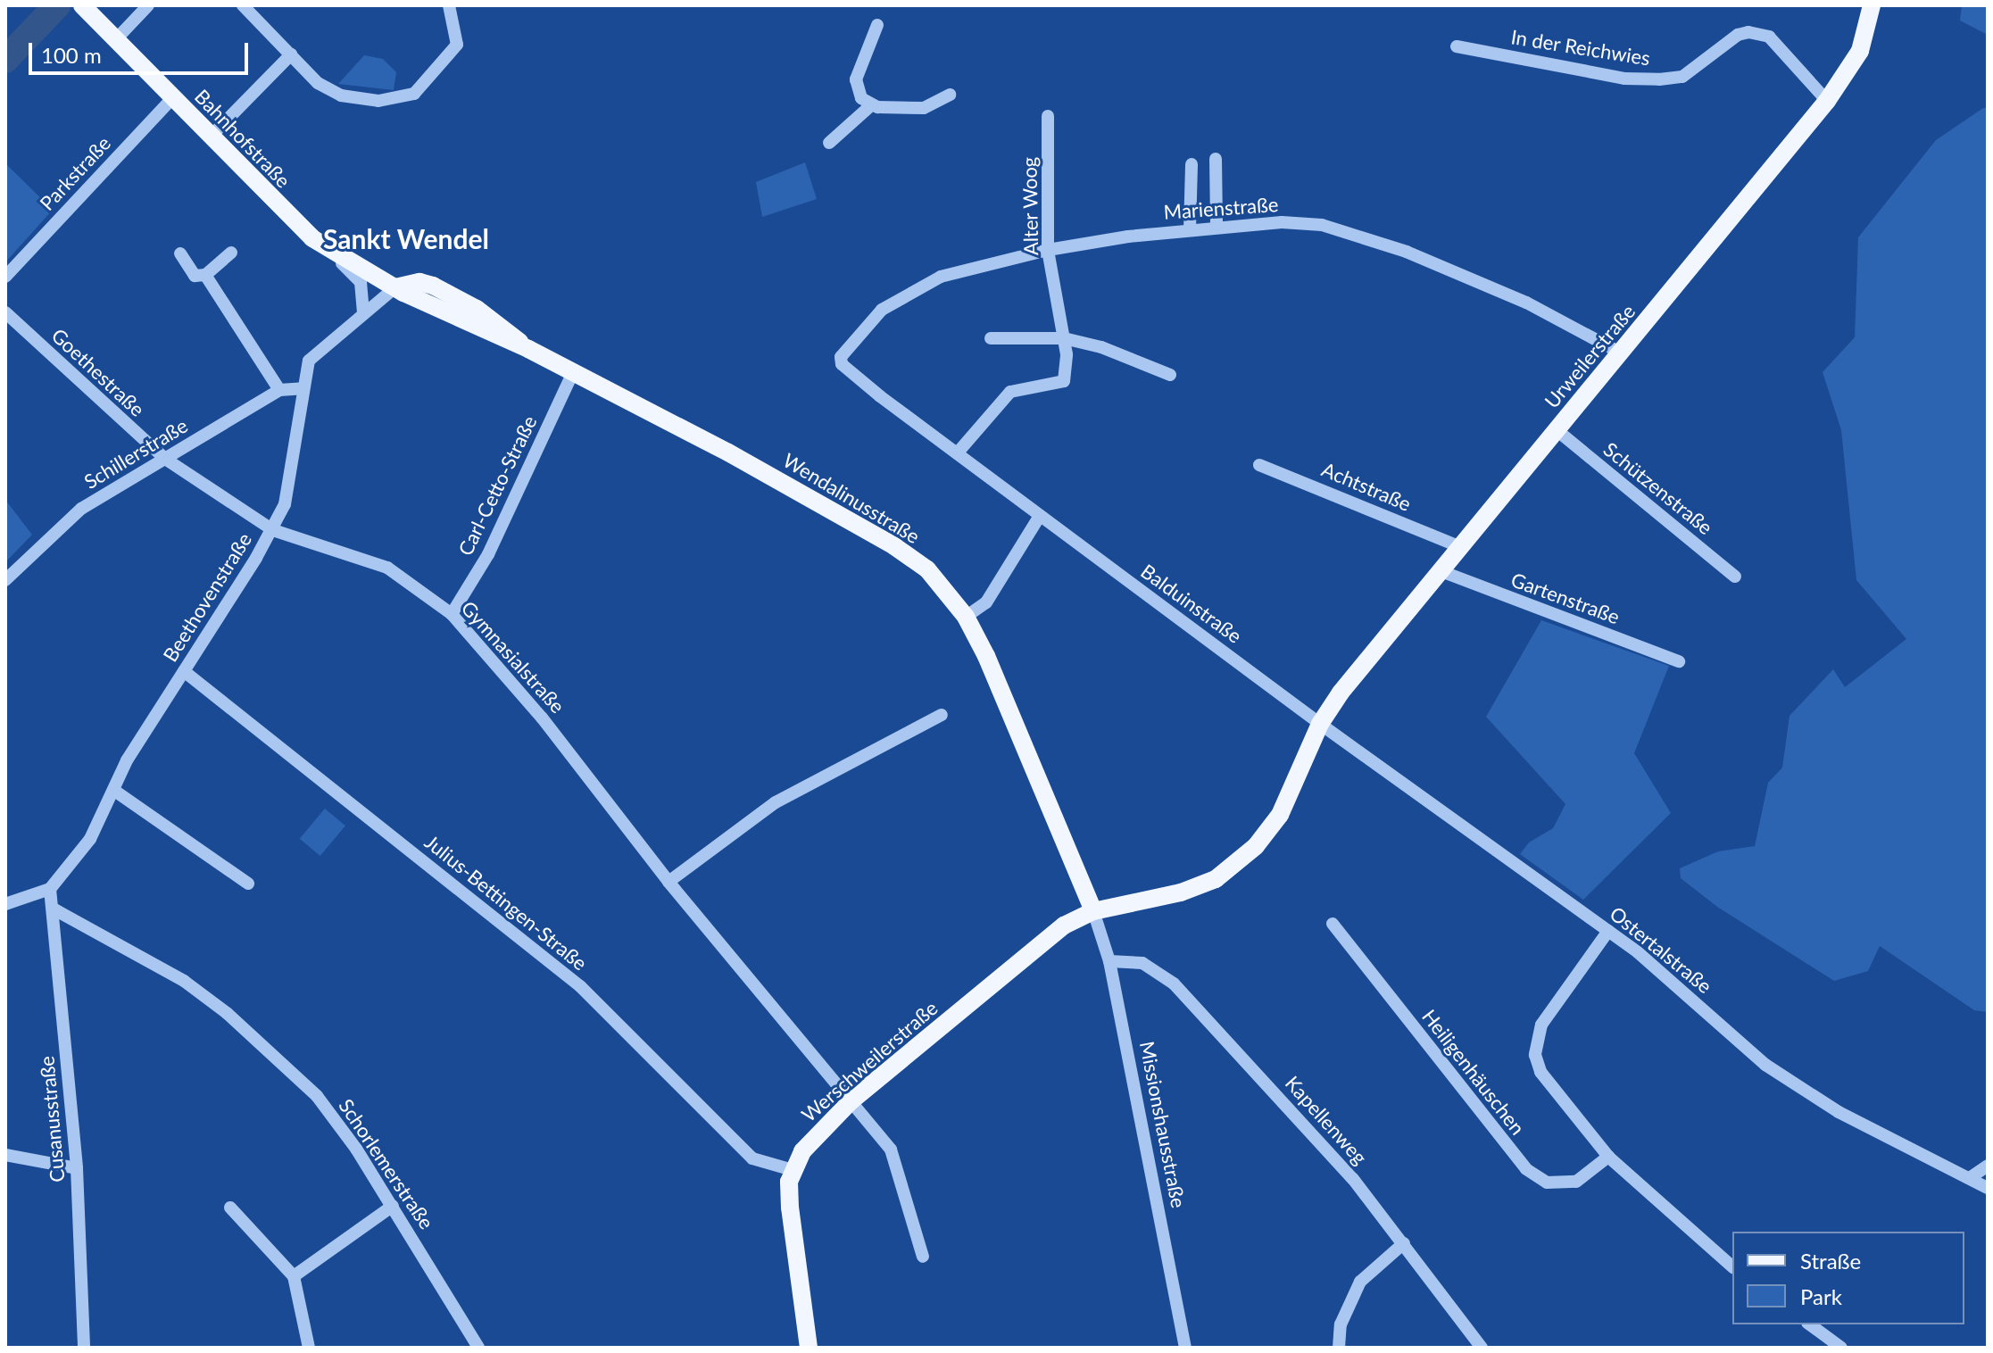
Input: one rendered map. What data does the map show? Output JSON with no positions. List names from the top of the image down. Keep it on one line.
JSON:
{"streets":{"main road":["Bahnhofstraße","Urweilerstraße","Wendalinusstraße","Werschweilerstraße"],"street":["In der Reichwies","Parkstraße","Alter Woog","Marienstraße","Goethestraße","Schillerstraße","Carl-Cetto-Straße","Achtstraße","Schützenstraße","Beethovenstraße","Gartenstraße","Balduinstraße","Gymnasialstraße","Julius-Bettingen-Straße","Ostertalstraße","Heiligenhäuschen","Cusanusstraße","Kapellenweg","Missionshausstraße","Schorlemerstraße"]},"crossings":[["In der Reichwies","Urweilerstraße"],["Bahnhofstraße","Parkstraße"],["Bahnhofstraße","Wendalinusstraße"],["Bahnhofstraße","Beethovenstraße"],["Alter Woog","Marienstraße"],["Alter Woog","Balduinstraße"],["Marienstraße","Urweilerstraße"],["Marienstraße","Balduinstraße"],["Urweilerstraße","Achtstraße"],["Urweilerstraße","Schützenstraße"],["Urweilerstraße","Gartenstraße"],["Urweilerstraße","Balduinstraße"],["Urweilerstraße","Ostertalstraße"],["Urweilerstraße","Werschweilerstraße"],["Goethestraße","Schillerstraße"],["Goethestraße","Beethovenstraße"],["Goethestraße","Gymnasialstraße"],["Schillerstraße","Beethovenstraße"],["Carl-Cetto-Straße","Wendalinusstraße"],["Carl-Cetto-Straße","Gymnasialstraße"],["Wendalinusstraße","Beethovenstraße"],["Wendalinusstraße","Werschweilerstraße"],["Wendalinusstraße","Missionshausstraße"],["Beethovenstraße","Gymnasialstraße"],["Beethovenstraße","Julius-Bettingen-Straße"],["Beethovenstraße","Cusanusstraße"],["Balduinstraße","Ostertalstraße"],["Balduinstraße","Werschweilerstraße"],["Gymnasialstraße","Werschweilerstraße"],["Julius-Bettingen-Straße","Werschweilerstraße"],["Ostertalstraße","Werschweilerstraße"],["Werschweilerstraße","Missionshausstraße"],["Cusanusstraße","Schorlemerstraße"],["Kapellenweg","Missionshausstraße"]],"districts":["Sankt Wendel"],"legend":["Straße","Park"],"scale_bar":"100 m"}
